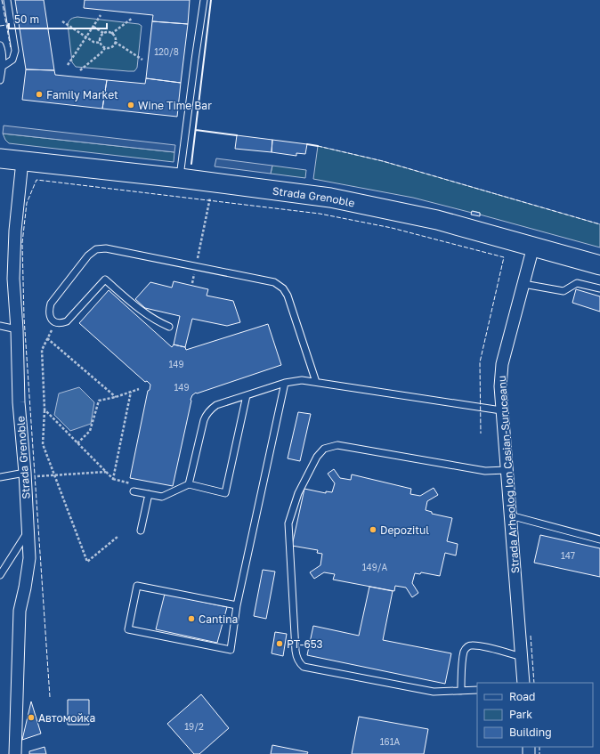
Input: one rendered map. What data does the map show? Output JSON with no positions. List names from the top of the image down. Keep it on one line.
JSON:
{"streets":{"main road":["Strada Grenoble"],"street":["Strada Arheolog Ion Casian-Suruceanu"]},"crossings":[["Strada Grenoble","Strada Arheolog Ion Casian-Suruceanu"]],"places":["Family Market","Wine Time Bar","Depozitul","Cantina","PT-653","Автомойка"],"house_numbers":["120/8","149","149","147","149/A","19/2","161A"],"legend":["Road","Park","Building"],"scale_bar":"50 m"}
